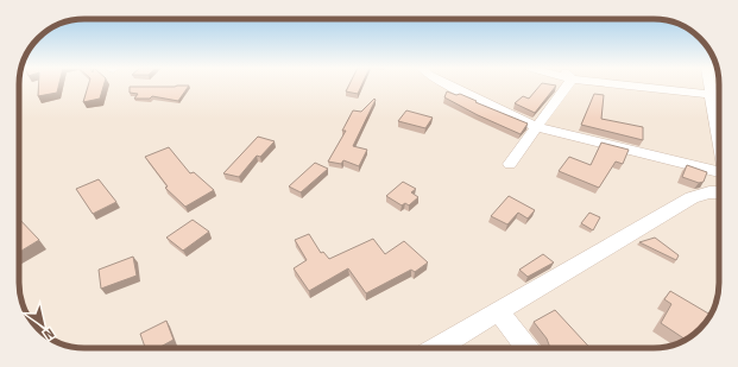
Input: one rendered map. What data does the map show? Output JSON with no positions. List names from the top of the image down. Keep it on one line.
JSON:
{"north":"bottom right"}
